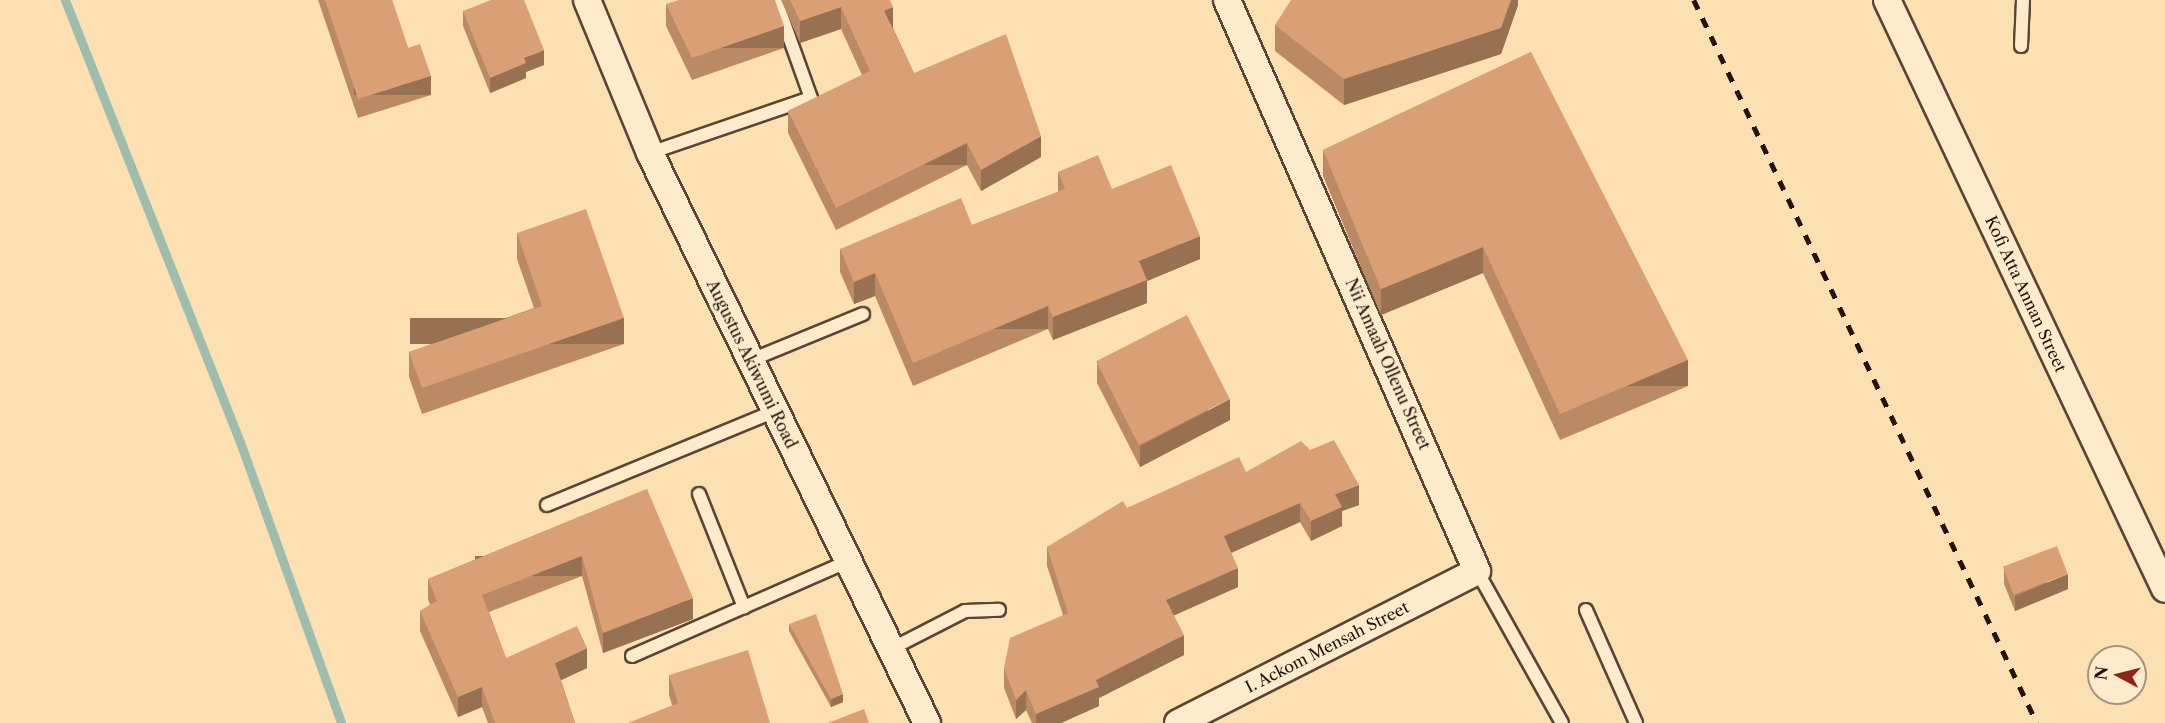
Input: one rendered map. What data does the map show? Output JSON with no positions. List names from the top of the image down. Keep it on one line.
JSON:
{"streets":{"street":["Kofi Atta Annan Street","Augustus Akiwumi Road","Nii Amaah Ollenu Street","I. Ackom Mensah Street"]},"crossings":[["Nii Amaah Ollenu Street","I. Ackom Mensah Street"]],"north":"left"}
